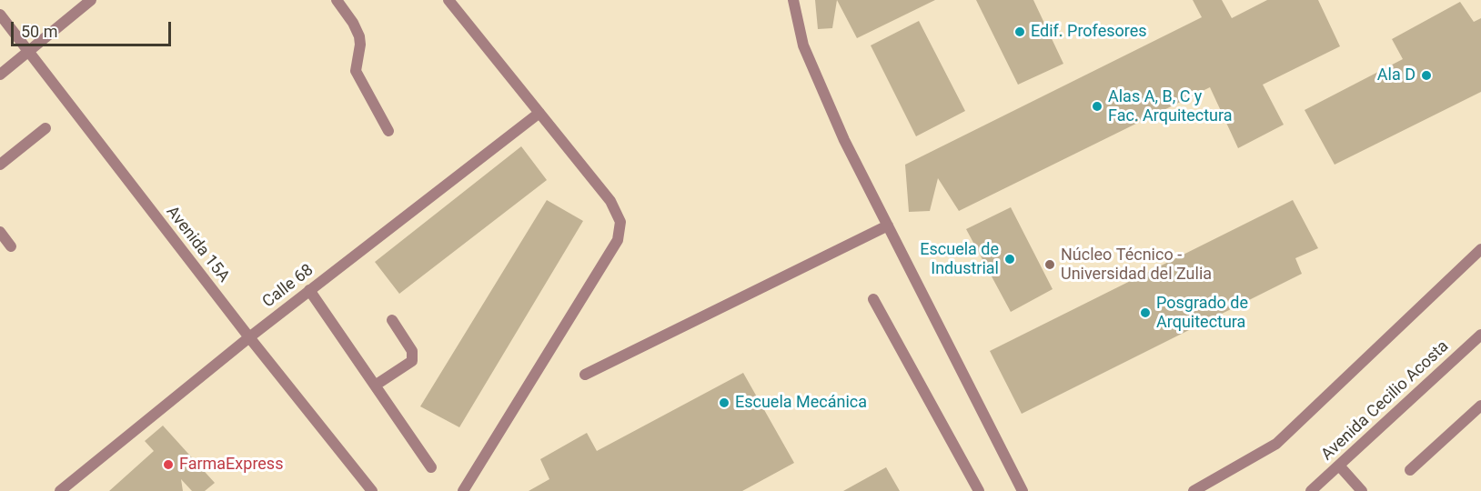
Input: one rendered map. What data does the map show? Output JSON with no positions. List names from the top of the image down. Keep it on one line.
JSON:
{"streets":{"street":["Avenida 15A","Calle 68","Avenida Cecilio Acosta"]},"crossings":[["Avenida 15A","Calle 68"]],"places":["Edif. Profesores","Ala D","Alas A, B, C y Fac. Arquitectura","Escuela de Industrial","Núcleo Técnico - Universidad del Zulia","Posgrado de Arquitectura","Escuela Mecánica","FarmaExpress"],"scale_bar":"50 m"}
